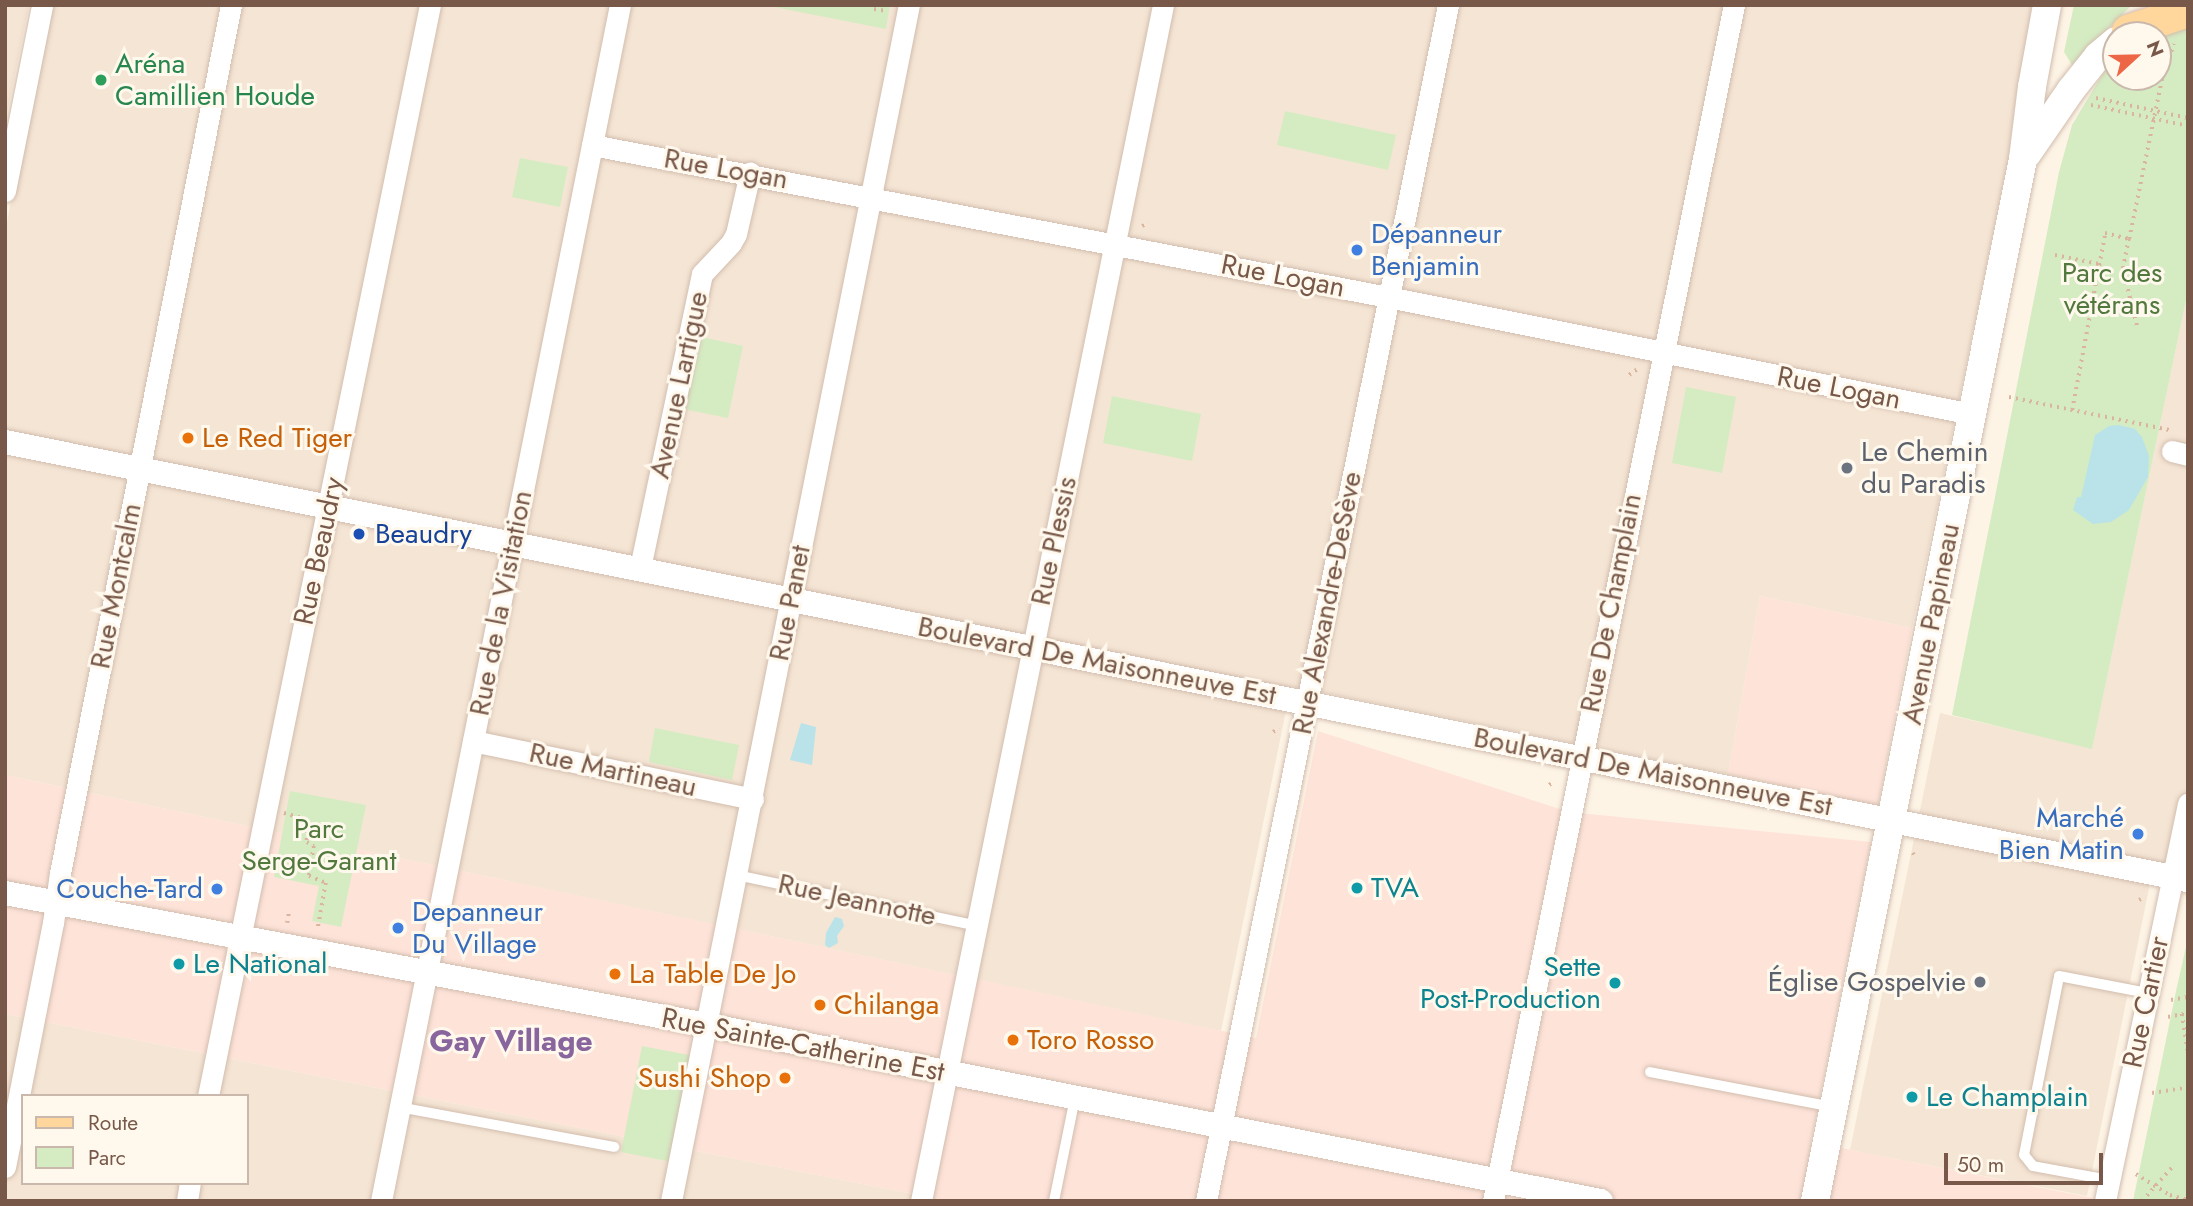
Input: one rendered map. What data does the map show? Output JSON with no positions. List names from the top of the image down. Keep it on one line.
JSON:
{"streets":{"main road":["Avenue Papineau"],"street":["Rue Logan","Avenue Lartigue","Rue Plessis","Rue Beaudry","Rue Montcalm","Rue de la Visitation","Rue Panet","Rue Alexandre-DeSève","Rue De Champlain","Boulevard De Maisonneuve Est","Rue Martineau","Rue Cartier","Rue Sainte-Catherine Est"],"lane":["Rue Jeannotte"]},"crossings":[["Rue Logan","Avenue Lartigue"],["Rue Logan","Rue Plessis"],["Rue Logan","Rue de la Visitation"],["Rue Logan","Rue Panet"],["Rue Logan","Rue Alexandre-DeSève"],["Rue Logan","Rue De Champlain"],["Rue Logan","Avenue Papineau"],["Avenue Lartigue","Boulevard De Maisonneuve Est"],["Rue Plessis","Boulevard De Maisonneuve Est"],["Rue Plessis","Rue Jeannotte"],["Rue Plessis","Rue Sainte-Catherine Est"],["Rue Beaudry","Boulevard De Maisonneuve Est"],["Rue Beaudry","Rue Sainte-Catherine Est"],["Rue Montcalm","Boulevard De Maisonneuve Est"],["Rue Montcalm","Rue Sainte-Catherine Est"],["Rue de la Visitation","Boulevard De Maisonneuve Est"],["Rue de la Visitation","Rue Martineau"],["Rue de la Visitation","Rue Sainte-Catherine Est"],["Rue Panet","Boulevard De Maisonneuve Est"],["Rue Panet","Rue Martineau"],["Rue Panet","Rue Jeannotte"],["Rue Panet","Rue Sainte-Catherine Est"],["Rue Alexandre-DeSève","Boulevard De Maisonneuve Est"],["Rue Alexandre-DeSève","Rue Sainte-Catherine Est"],["Rue De Champlain","Boulevard De Maisonneuve Est"],["Rue De Champlain","Rue Sainte-Catherine Est"],["Avenue Papineau","Boulevard De Maisonneuve Est"],["Boulevard De Maisonneuve Est","Rue Cartier"]],"districts":["Gay Village"],"parks":["Parc des vétérans","Parc Serge-Garant"],"places":["Aréna Camillien Houde","Dépanneur Benjamin","Le Red Tiger","Le Chemin du Paradis","Beaudry","Marché Bien Matin","TVA","Couche-Tard","Depanneur Du Village","Le National","La Table De Jo","Église Gospelvie","Sette Post-Production","Chilanga","Toro Rosso","Sushi Shop","Le Champlain"],"legend":["Route","Parc"],"scale_bar":"50 m","north":"right"}
